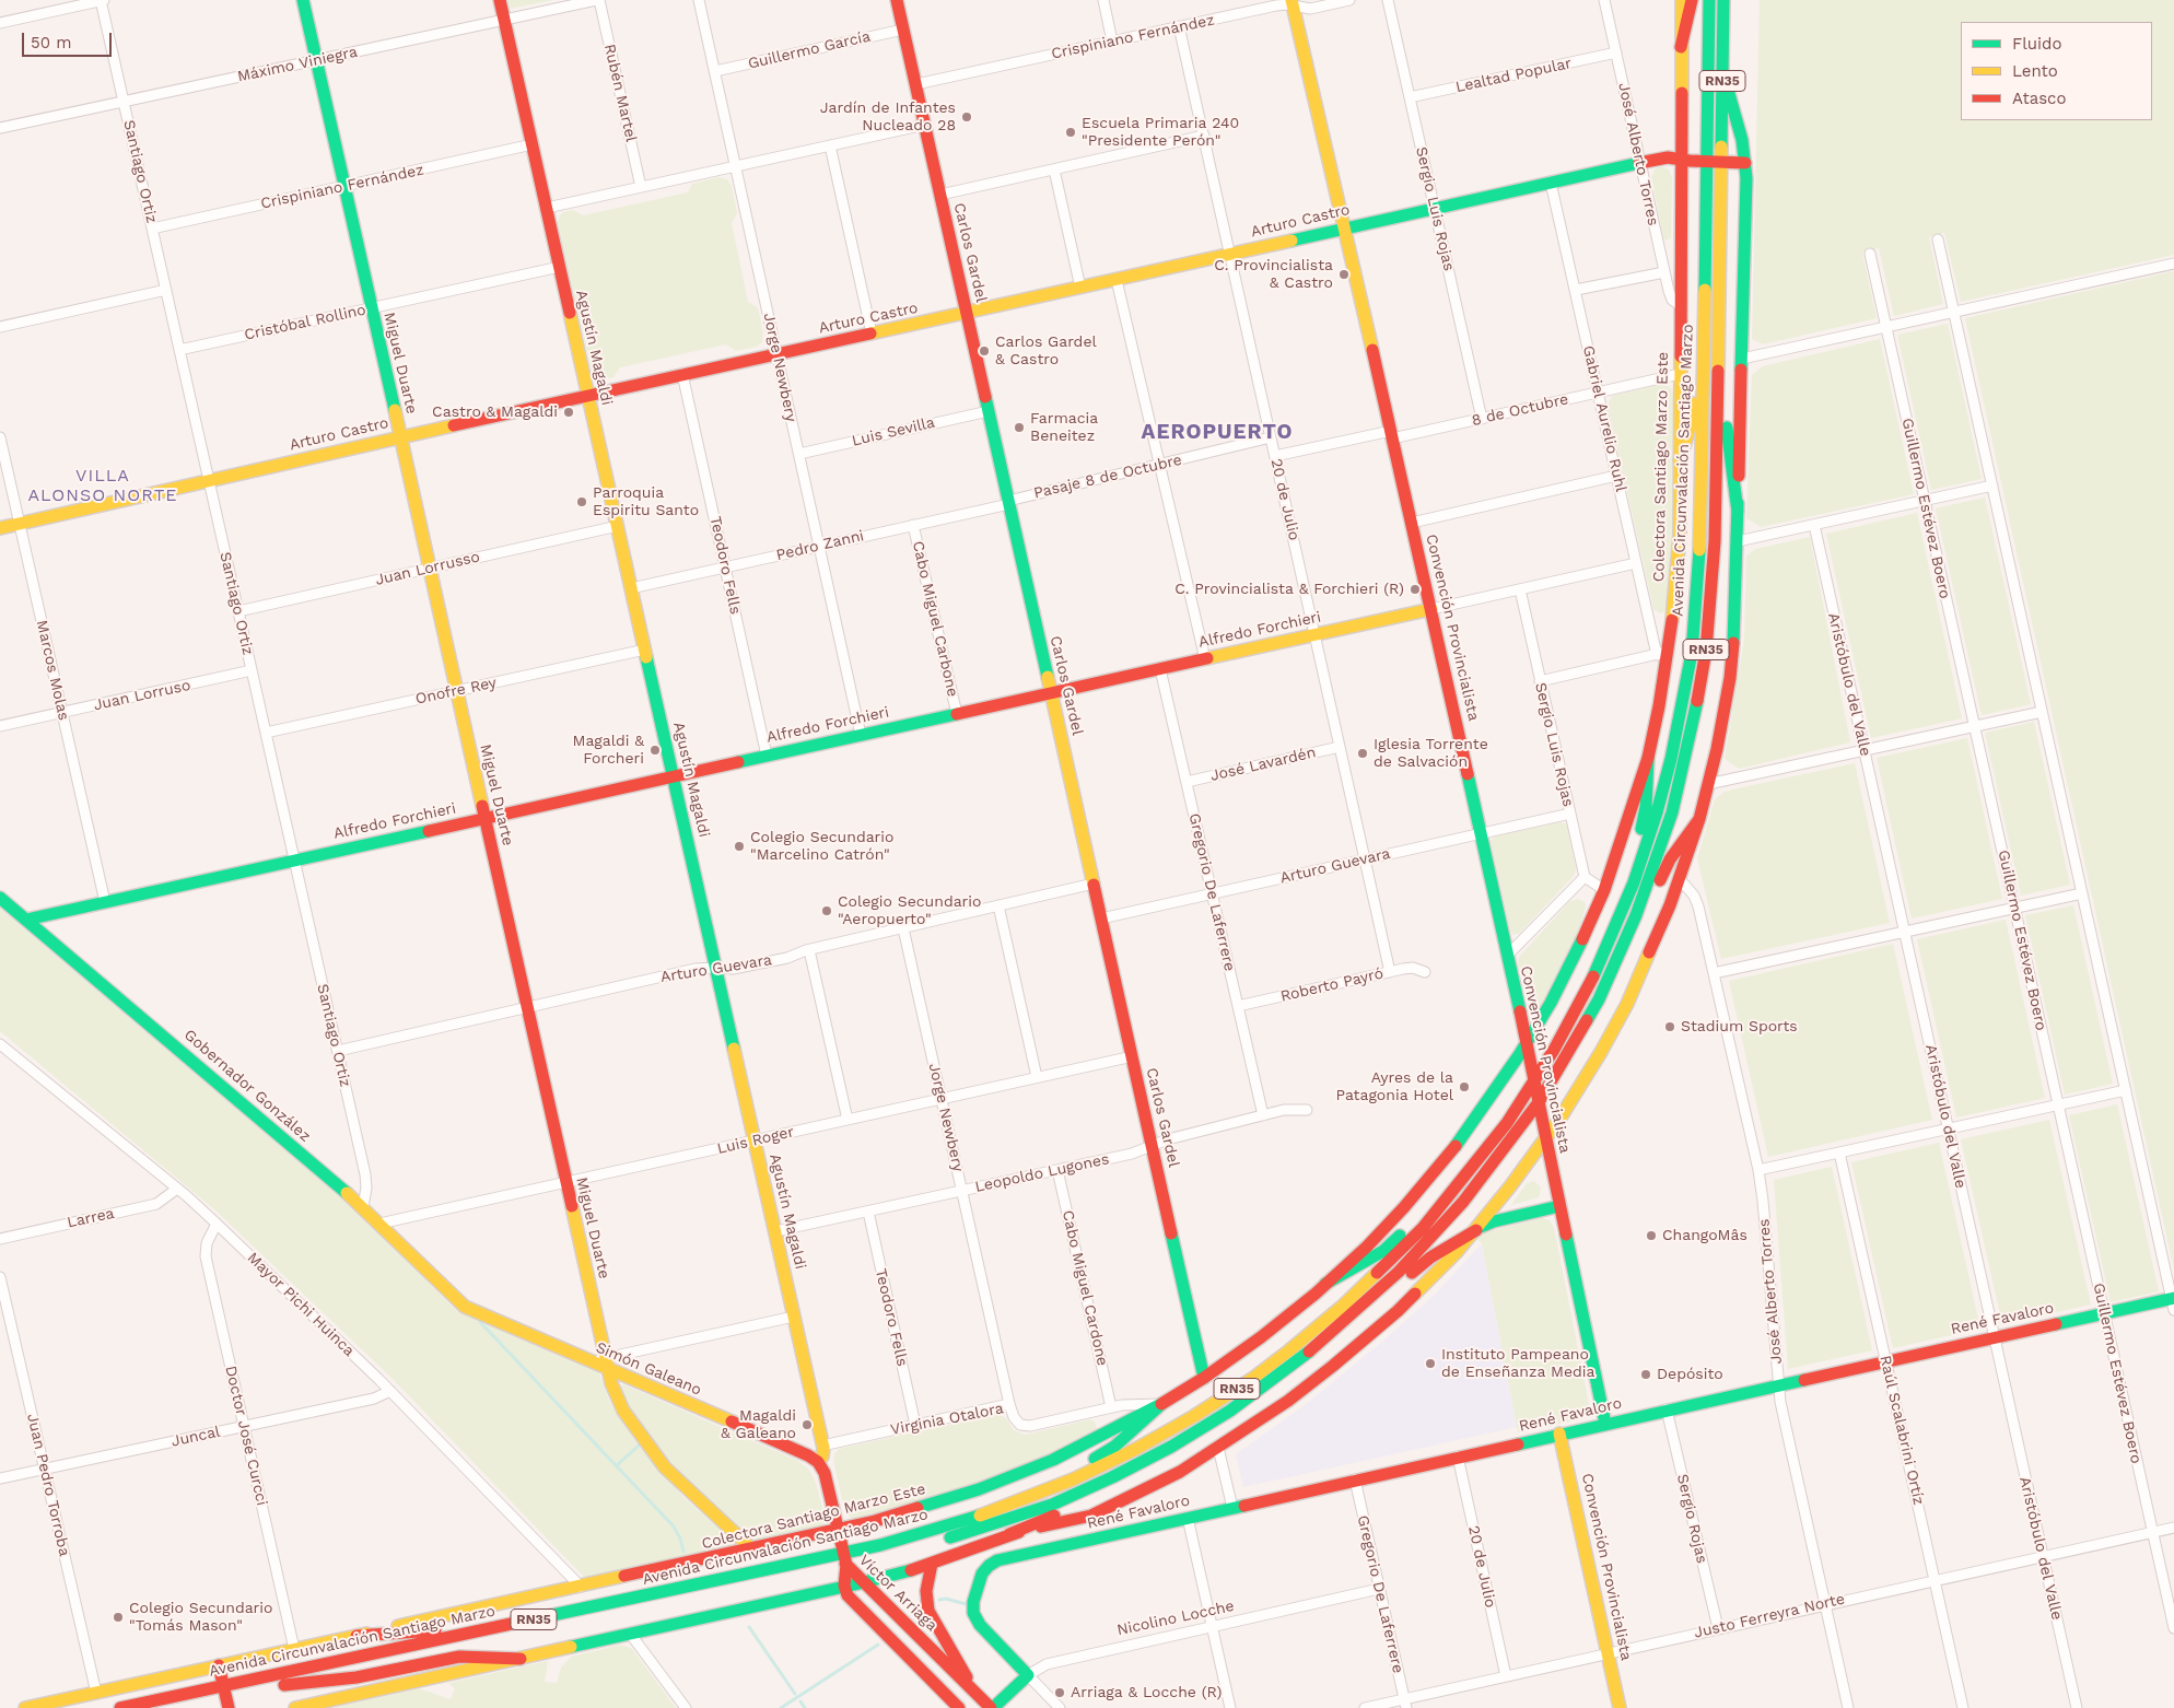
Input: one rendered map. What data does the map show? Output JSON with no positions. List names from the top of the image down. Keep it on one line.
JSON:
{"streets":{"main road":["RN35","Arturo Castro","Carlos Gardel","Agustín Magaldi","Miguel Duarte","Colectora Santiago Marzo Este","Avenida Circunvalación Santiago Marzo","Convención Provincialista","Alfredo Forchieri","Gobernador González","René Favaloro","Simón Galeano","Víctor Arriaga","Nicolino Locche"],"street":["Crispiniano Fernández","Guillermo García","Máximo Viniegra","Lealtad Popular","Rubén Martel","José Alberto Torres","Santiago Ortiz","Sergio Luis Rojas","Cristóbal Rollino","Jorge Newbery","8 de Octubre","Gabriel Aurelio Ruhl","Luis Sevilla","Pasaje 8 de Octubre","20 de Julio","Guillermo Estévez Boero","Pedro Zanni","Teodoro Fells","Juan Lorrusso","Cabo Miguel Carbone","Marcos Molas","Aristóbulo del Valle","Onofre Rey","Juan Lorruso","José Lavardén","Arturo Guevara","Gregorio De Laferrere","Roberto Payró","Luis Roger","Leopoldo Lugones","Larrea","Cabo Miguel Cardone","Mayor Pichi Huinca","Virginia Otalora","Raúl Scalabrini Ortíz","Doctor José Curcci","Juncal","Juan Pedro Torroba","Sergio Rojas","Justo Ferreyra Norte"]},"crossings":[["Crispiniano Fernández","Santiago Ortiz"],["Crispiniano Fernández","Carlos Gardel"],["Crispiniano Fernández","Agustín Magaldi"],["Crispiniano Fernández","Miguel Duarte"],["Crispiniano Fernández","20 de Julio"],["Crispiniano Fernández","Convención Provincialista"],["Guillermo García","Carlos Gardel"],["Guillermo García","Jorge Newbery"],["Máximo Viniegra","Rubén Martel"],["Máximo Viniegra","Santiago Ortiz"],["Máximo Viniegra","Agustín Magaldi"],["Máximo Viniegra","Miguel Duarte"],["Lealtad Popular","José Alberto Torres"],["Lealtad Popular","Sergio Luis Rojas"],["José Alberto Torres","Arturo Castro"],["José Alberto Torres","Colectora Santiago Marzo Este"],["José Alberto Torres","René Favaloro"],["José Alberto Torres","Justo Ferreyra Norte"],["Santiago Ortiz","Arturo Castro"],["Santiago Ortiz","Cristóbal Rollino"],["Santiago Ortiz","Juan Lorrusso"],["Santiago Ortiz","Alfredo Forchieri"],["Santiago Ortiz","Onofre Rey"],["Santiago Ortiz","Juan Lorruso"],["Santiago Ortiz","Arturo Guevara"],["Santiago Ortiz","Gobernador González"],["Sergio Luis Rojas","Arturo Castro"],["Sergio Luis Rojas","8 de Octubre"],["Sergio Luis Rojas","Alfredo Forchieri"],["Sergio Luis Rojas","Arturo Guevara"],["Arturo Castro","Carlos Gardel"],["Arturo Castro","Agustín Magaldi"],["Arturo Castro","Miguel Duarte"],["Arturo Castro","Jorge Newbery"],["Arturo Castro","Gabriel Aurelio Ruhl"],["Arturo Castro","Colectora Santiago Marzo Este"],["Arturo Castro","Avenida Circunvalación Santiago Marzo"],["Arturo Castro","20 de Julio"],["Arturo Castro","Teodoro Fells"],["Arturo Castro","Convención Provincialista"],["Arturo Castro","Marcos Molas"],["Carlos Gardel","Luis Sevilla"],["Carlos Gardel","Colectora Santiago Marzo Este"],["Carlos Gardel","Pasaje 8 de Octubre"],["Carlos Gardel","Pedro Zanni"],["Carlos Gardel","Alfredo Forchieri"],["Carlos Gardel","Arturo Guevara"],["Carlos Gardel","Luis Roger"],["Carlos Gardel","Leopoldo Lugones"],["Cristóbal Rollino","Agustín Magaldi"],["Cristóbal Rollino","Miguel Duarte"],["Agustín Magaldi","Pedro Zanni"],["Agustín Magaldi","Juan Lorrusso"],["Agustín Magaldi","Alfredo Forchieri"],["Agustín Magaldi","Onofre Rey"],["Agustín Magaldi","Arturo Guevara"],["Agustín Magaldi","Luis Roger"],["Agustín Magaldi","Leopoldo Lugones"],["Agustín Magaldi","Simón Galeano"],["Agustín Magaldi","Virginia Otalora"],["Miguel Duarte","Colectora Santiago Marzo Este"],["Miguel Duarte","Juan Lorrusso"],["Miguel Duarte","Alfredo Forchieri"],["Miguel Duarte","Onofre Rey"],["Miguel Duarte","Arturo Guevara"],["Miguel Duarte","Luis Roger"],["Miguel Duarte","Simón Galeano"],["Jorge Newbery","Luis Sevilla"],["Jorge Newbery","Pedro Zanni"],["Jorge Newbery","Alfredo Forchieri"],["Jorge Newbery","Arturo Guevara"],["Jorge Newbery","Luis Roger"],["Jorge Newbery","Leopoldo Lugones"],["Jorge Newbery","Virginia Otalora"],["8 de Octubre","Gabriel Aurelio Ruhl"],["8 de Octubre","Colectora Santiago Marzo Este"],["8 de Octubre","Convención Provincialista"],["Gabriel Aurelio Ruhl","Colectora Santiago Marzo Este"],["Gabriel Aurelio Ruhl","Alfredo Forchieri"],["Colectora Santiago Marzo Este","Convención Provincialista"],["Colectora Santiago Marzo Este","Mayor Pichi Huinca"],["Colectora Santiago Marzo Este","Virginia Otalora"],["Colectora Santiago Marzo Este","Doctor José Curcci"],["Colectora Santiago Marzo Este","Juan Pedro Torroba"],["Avenida Circunvalación Santiago Marzo","Convención Provincialista"],["Avenida Circunvalación Santiago Marzo","Víctor Arriaga"],["Pasaje 8 de Octubre","20 de Julio"],["Pasaje 8 de Octubre","Pedro Zanni"],["20 de Julio","Alfredo Forchieri"],["20 de Julio","José Lavardén"],["20 de Julio","Arturo Guevara"],["20 de Julio","Roberto Payró"],["20 de Julio","René Favaloro"],["20 de Julio","Justo Ferreyra Norte"],["Guillermo Estévez Boero","René Favaloro"],["Guillermo Estévez Boero","Justo Ferreyra Norte"],["Pedro Zanni","Teodoro Fells"],["Pedro Zanni","Cabo Miguel Carbone"],["Teodoro Fells","Alfredo Forchieri"],["Teodoro Fells","Leopoldo Lugones"],["Teodoro Fells","Virginia Otalora"],["Cabo Miguel Carbone","Alfredo Forchieri"],["Convención Provincialista","Alfredo Forchieri"],["Convención Provincialista","Arturo Guevara"],["Convención Provincialista","René Favaloro"],["Convención Provincialista","Justo Ferreyra Norte"],["Alfredo Forchieri","Marcos Molas"],["Alfredo Forchieri","Gregorio De Laferrere"],["Alfredo Forchieri","Gobernador González"],["Marcos Molas","Juan Lorruso"],["Aristóbulo del Valle","René Favaloro"],["Aristóbulo del Valle","Justo Ferreyra Norte"],["José Lavardén","Gregorio De Laferrere"],["Arturo Guevara","Gregorio De Laferrere"],["Gregorio De Laferrere","Roberto Payró"],["Gregorio De Laferrere","Leopoldo Lugones"],["Gregorio De Laferrere","René Favaloro"],["Gregorio De Laferrere","Justo Ferreyra Norte"],["Gregorio De Laferrere","Nicolino Locche"],["Gobernador González","Luis Roger"],["Gobernador González","Simón Galeano"],["Leopoldo Lugones","Cabo Miguel Cardone"],["Larrea","Mayor Pichi Huinca"],["Cabo Miguel Cardone","Virginia Otalora"],["Mayor Pichi Huinca","Doctor José Curcci"],["Mayor Pichi Huinca","Juncal"],["René Favaloro","Raúl Scalabrini Ortíz"],["René Favaloro","Sergio Rojas"],["René Favaloro","Nicolino Locche"],["Raúl Scalabrini Ortíz","Justo Ferreyra Norte"],["Doctor José Curcci","Juncal"],["Juncal","Juan Pedro Torroba"],["Sergio Rojas","Justo Ferreyra Norte"],["Víctor Arriaga","Nicolino Locche"]],"districts":["AEROPUERTO","VILLA ALONSO NORTE"],"places":["Jardín de Infantes Nucleado 28","Escuela Primaria 240 \"Presidente Perón\"","C. Provincialista & Castro","Carlos Gardel & Castro","Castro & Magaldi","Farmacia Beneitez","Parroquia Espiritu Santo","C. Provincialista & Forchieri (R)","Magaldi & Forcheri","Iglesia Torrente de Salvación","Colegio Secundario \"Marcelino Catrón\"","Colegio Secundario \"Aeropuerto\"","Stadium Sports","Ayres de la Patagonia Hotel","ChangoMâs","Instituto Pampeano de Enseñanza Media","Depósito","Magaldi & Galeano","Colegio Secundario \"Tomás Mason\"","Arriaga & Locche (R)"],"legend":["Fluido","Lento","Atasco"],"scale_bar":"50 m"}
